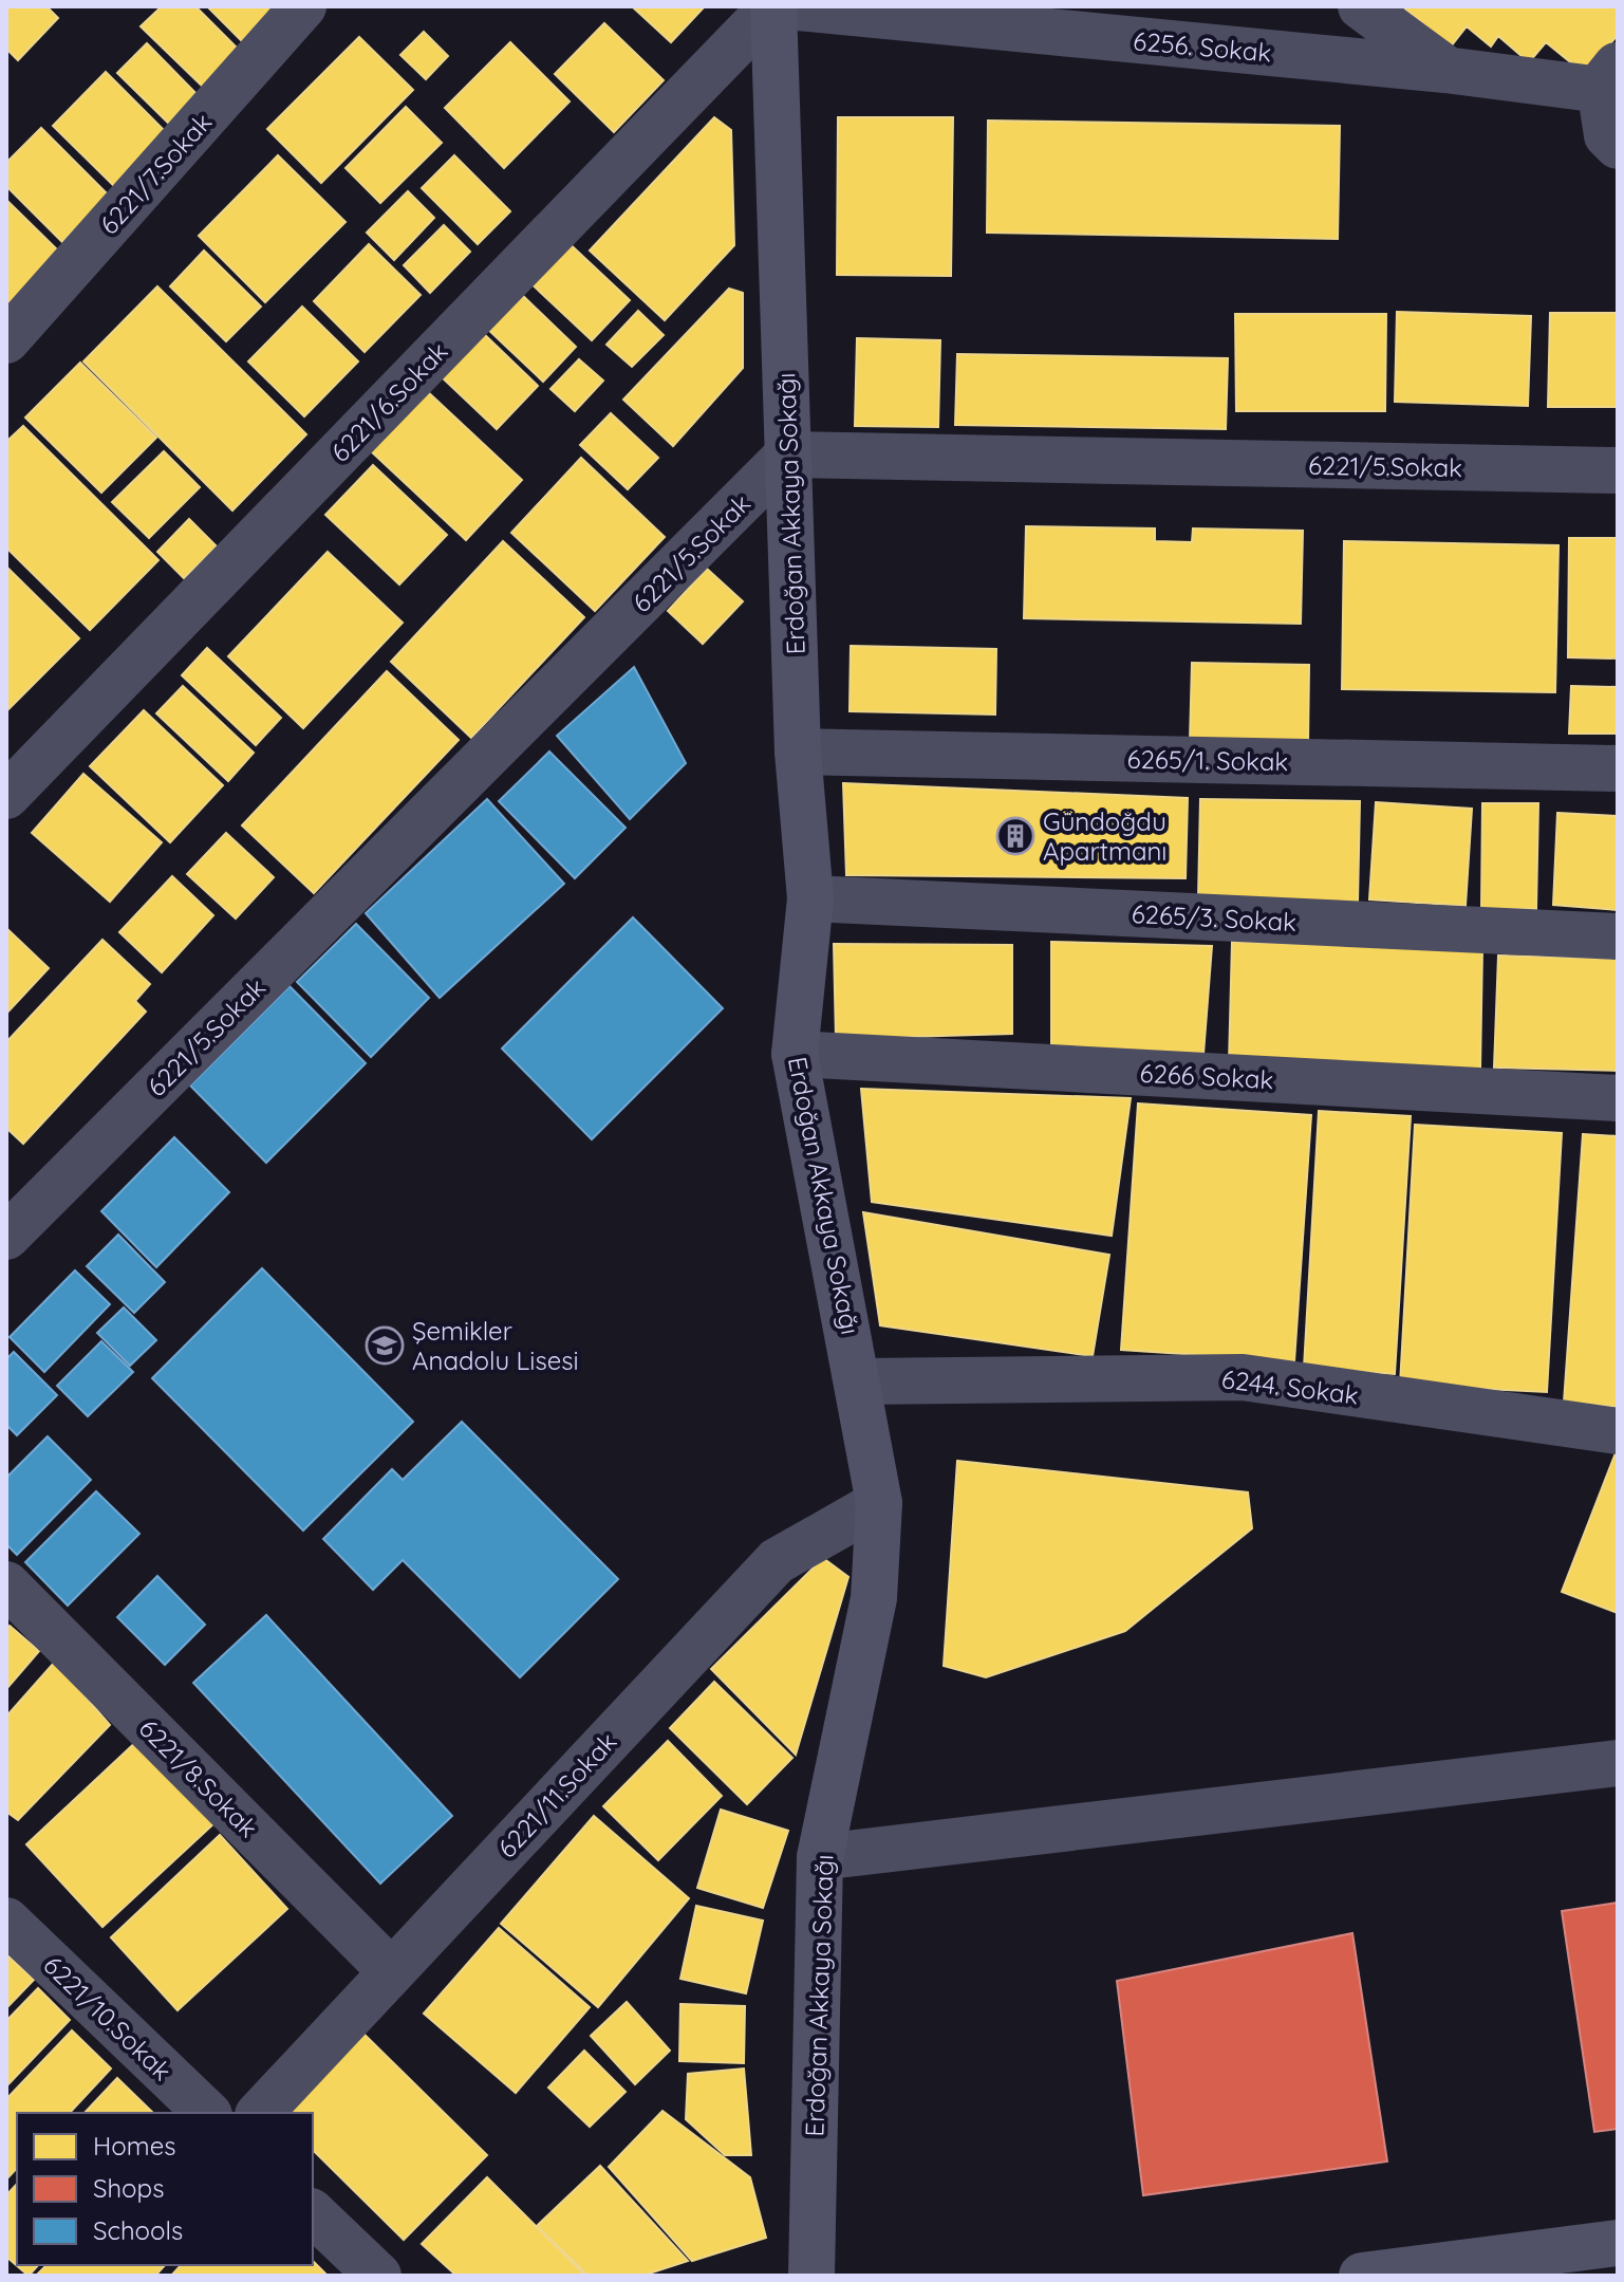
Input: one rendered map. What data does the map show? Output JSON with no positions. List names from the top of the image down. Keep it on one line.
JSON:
{"streets":{"street":["6256. Sokak","6221/7.Sokak","6221/6.Sokak","6221/5.Sokak","Erdoğan Akkaya Sokağı","6265/1. Sokak","6265/3. Sokak","6266 Sokak","6244. Sokak","6221/8.Sokak","6221/11.Sokak","6221/10.Sokak"]},"crossings":[["6221/6.Sokak","Erdoğan Akkaya Sokağı"],["6221/5.Sokak","Erdoğan Akkaya Sokağı"],["Erdoğan Akkaya Sokağı","6265/1. Sokak"],["Erdoğan Akkaya Sokağı","6265/3. Sokak"],["Erdoğan Akkaya Sokağı","6266 Sokak"],["Erdoğan Akkaya Sokağı","6244. Sokak"],["Erdoğan Akkaya Sokağı","6221/11.Sokak"],["6221/8.Sokak","6221/11.Sokak"]],"places":{"building":["Gündoğdu Apartmanı"],"school or university":["Şemikler Anadolu Lisesi"]},"legend":["Homes","Shops","Schools"]}
